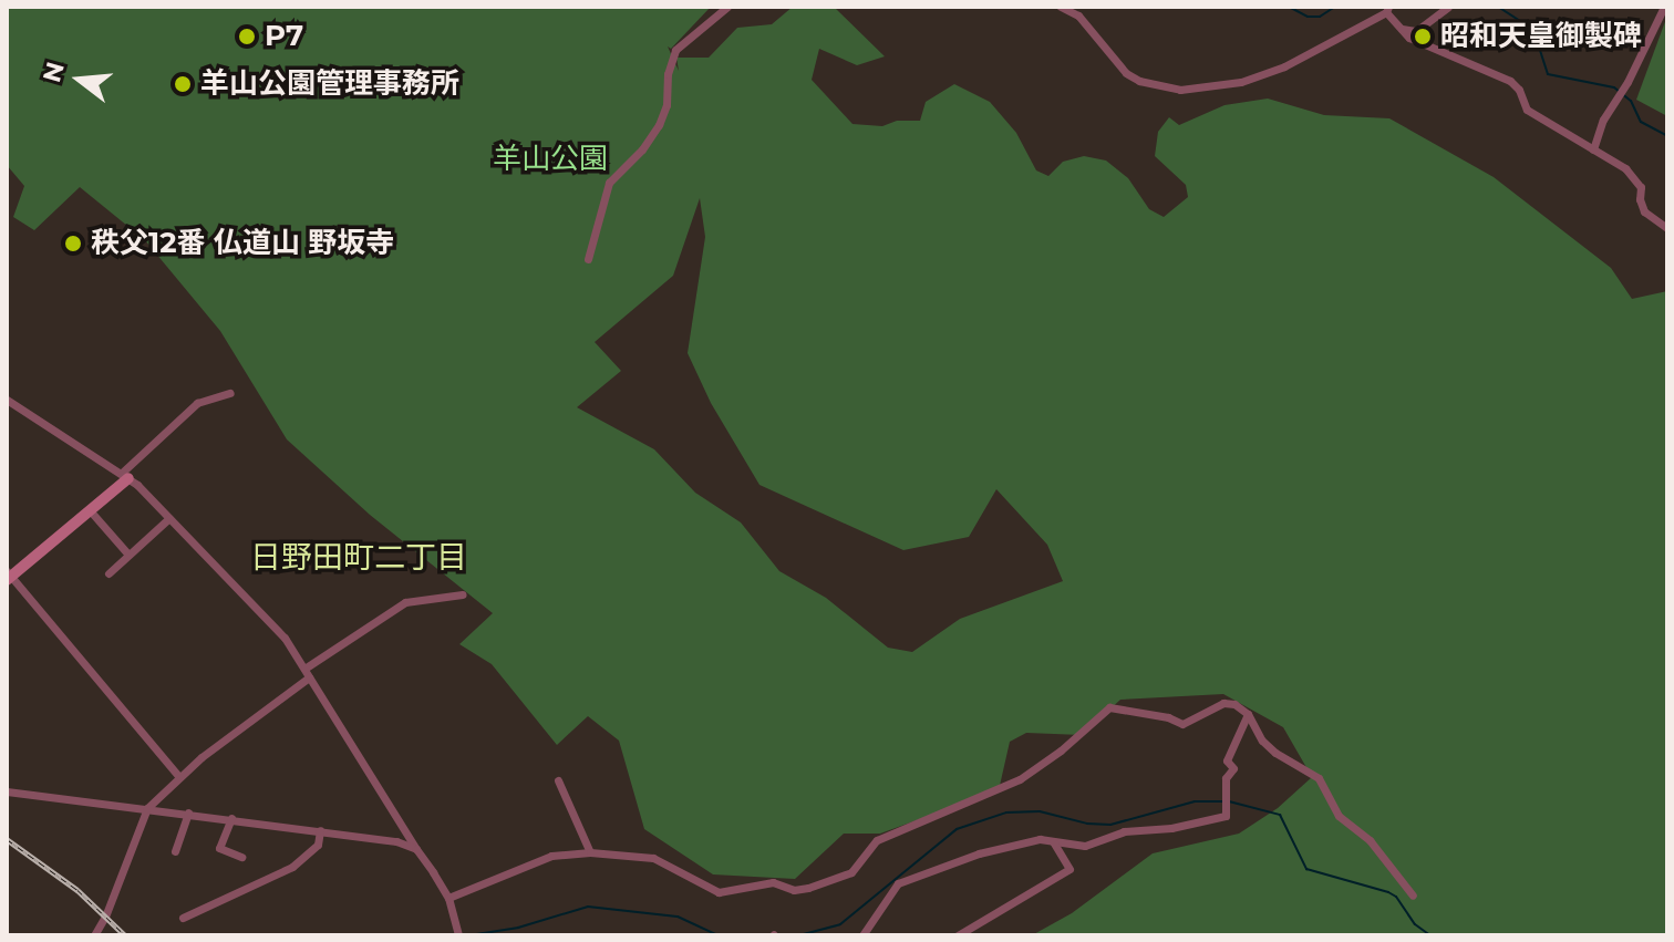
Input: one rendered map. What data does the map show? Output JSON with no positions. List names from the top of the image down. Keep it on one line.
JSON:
{"districts":["日野田町二丁目"],"parks":["羊山公園"],"places":["P7","昭和天皇御製碑","羊山公園管理事務所","秩父12番 仏道山 野坂寺"],"north":"left"}
